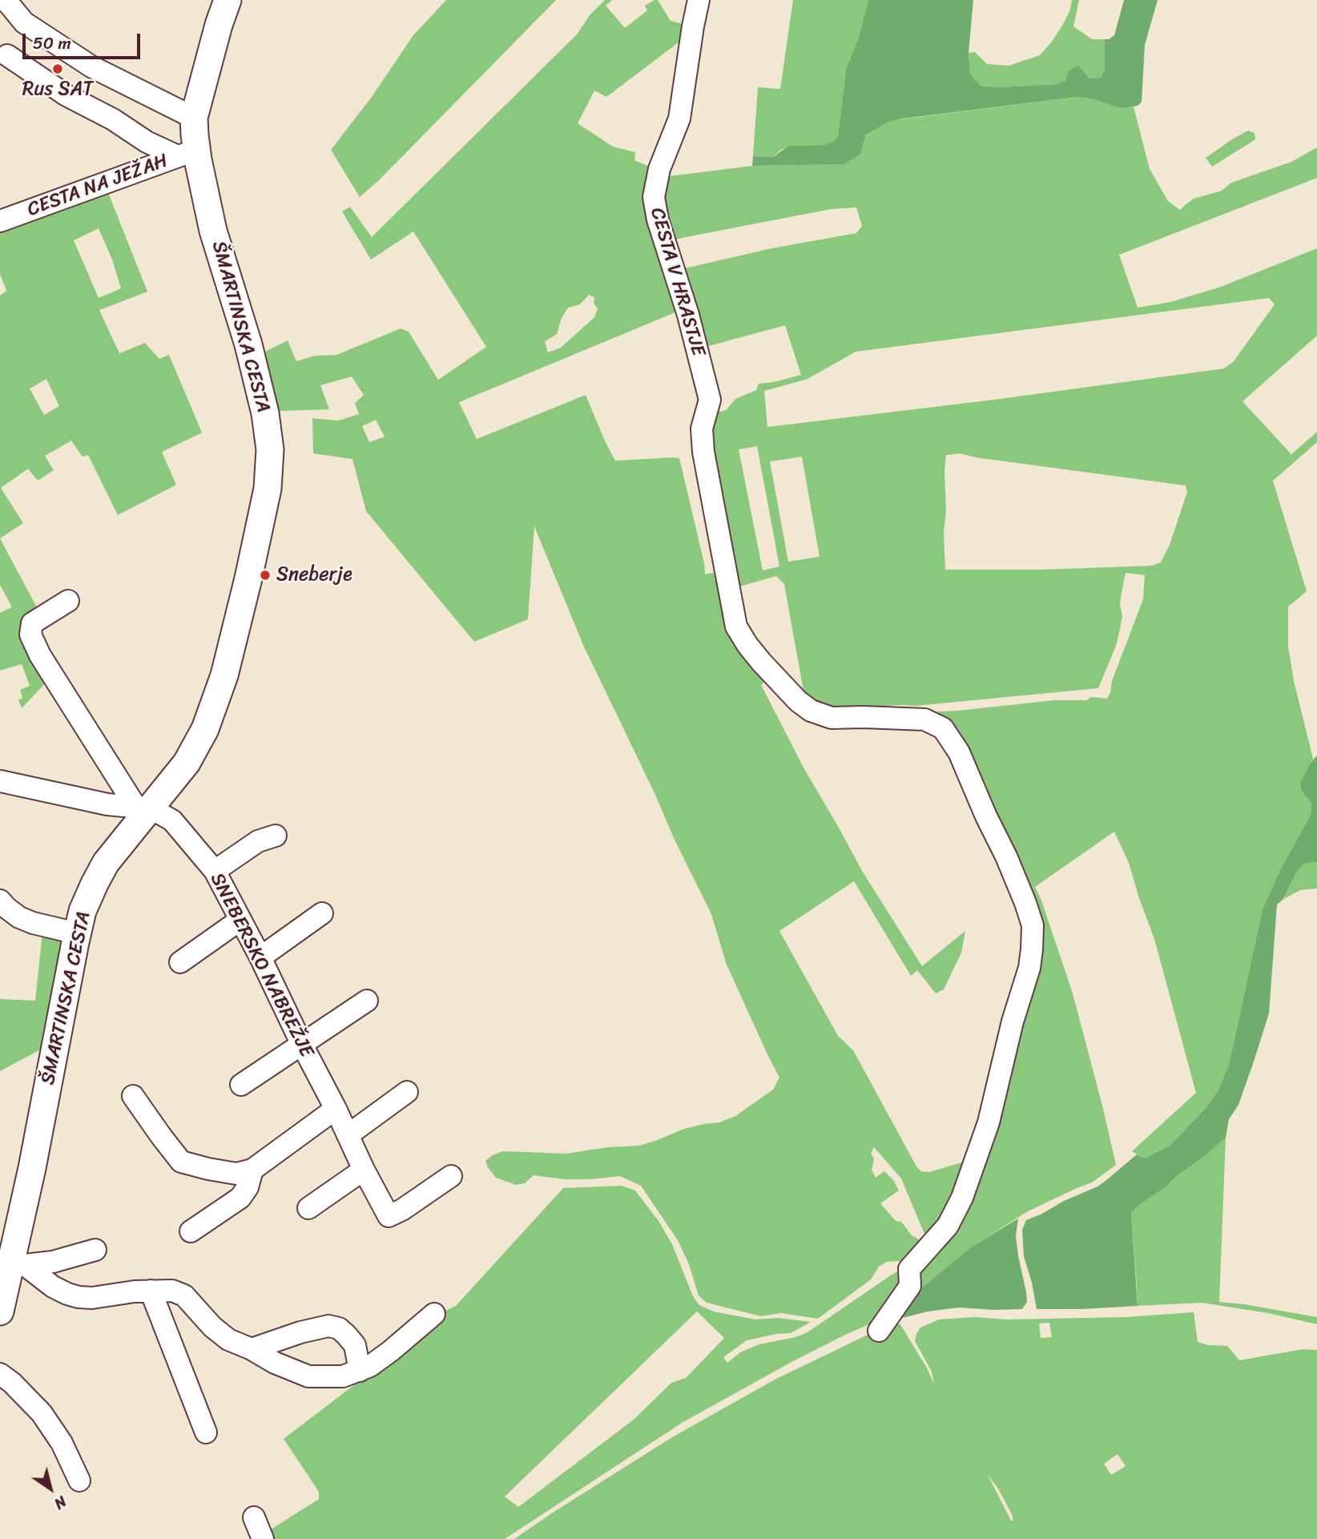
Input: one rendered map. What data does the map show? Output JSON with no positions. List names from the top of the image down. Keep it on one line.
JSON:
{"streets":{"main road":["ŠMARTINSKA CESTA"],"street":["CESTA NA JEŽAH","CESTA V HRASTJE","SNEBERSKO NABREŽJE"]},"crossings":[["CESTA NA JEŽAH","ŠMARTINSKA CESTA"],["ŠMARTINSKA CESTA","SNEBERSKO NABREŽJE"]],"places":["Rus SAT","Sneberje"],"scale_bar":"50 m","north":"bottom right"}
